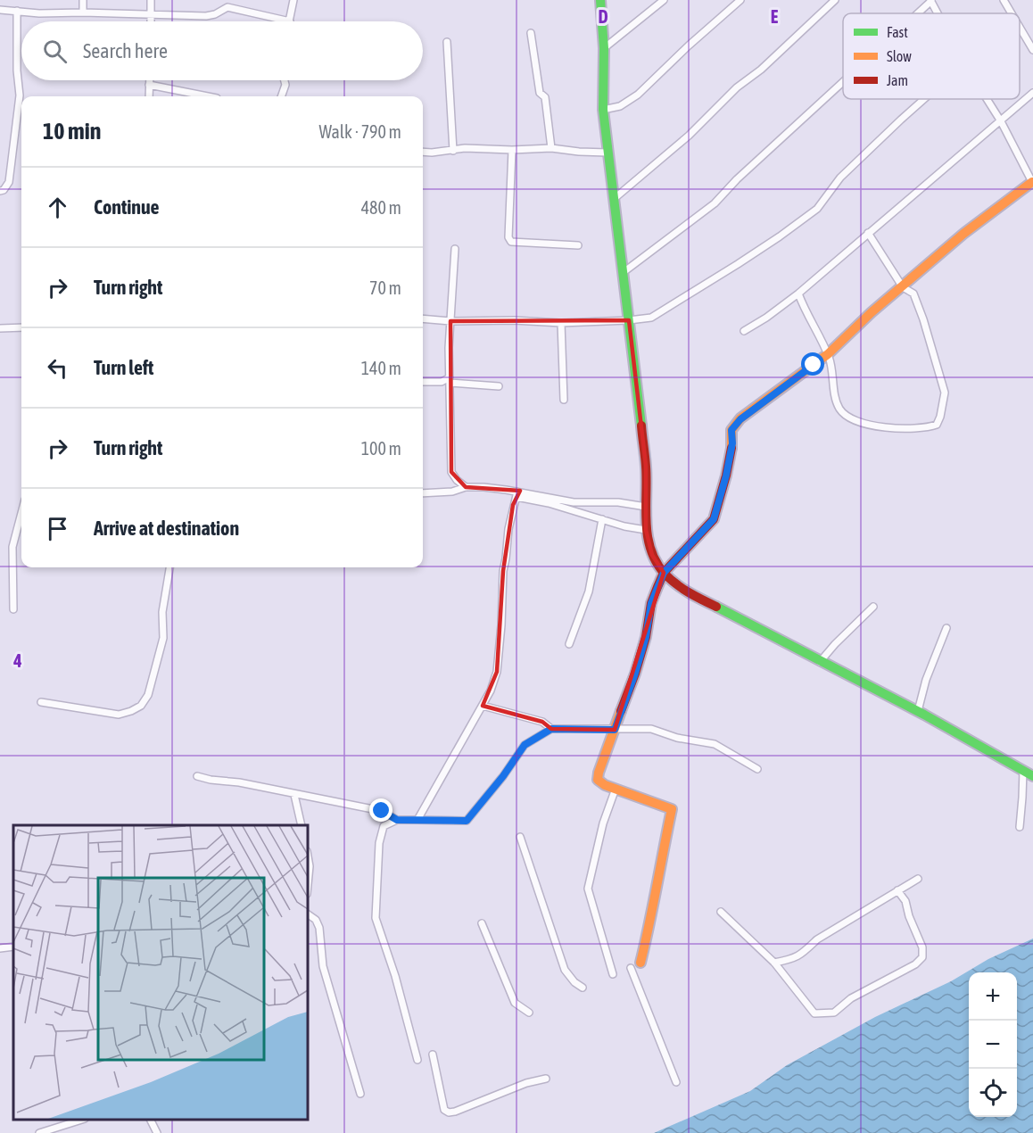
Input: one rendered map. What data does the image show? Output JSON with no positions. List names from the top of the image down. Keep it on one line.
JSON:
{"legend":["Fast","Slow","Jam"],"page":{"search":"Search here","heading":["10 min","Walk · 790 m"],"list":[["Continue","480 m"],["Turn right","70 m"],["Turn left","140 m"],["Turn right","100 m"],"Arrive at destination"],"map_buttons":["+","−"]},"grid":{"columns":["D","E"],"rows":["4"]}}
